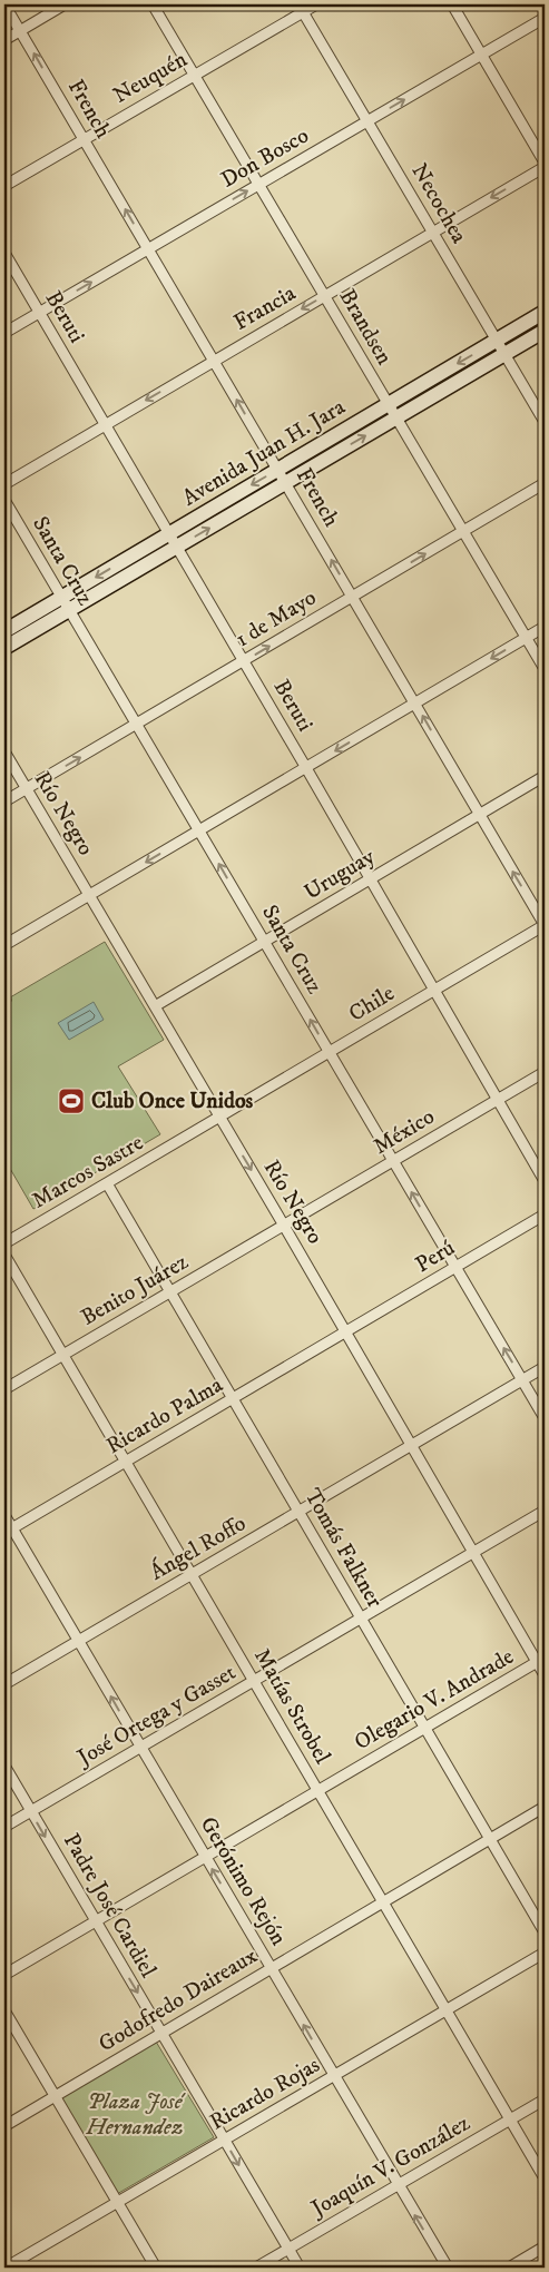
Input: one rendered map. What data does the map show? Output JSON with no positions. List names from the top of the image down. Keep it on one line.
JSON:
{"streets":{"main road":["Avenida Juan H. Jara"],"street":["Neuquén","French","Don Bosco","Necochea","Francia","Beruti","Brandsen","Santa Cruz","1 de Mayo","Río Negro","Uruguay","Chile","México","Marcos Sastre","Perú","Benito Juárez","Ricardo Palma","Ángel Roffo","Tomás Falkner","Olegario V. Andrade","Matías Strobel","José Ortega y Gasset","Gerónimo Rejón","Padre José Cardiel","Godofredo Daireaux","Ricardo Rojas","Joaquín V. González"]},"crossings":[["Neuquén","French"],["Neuquén","Necochea"],["Neuquén","Brandsen"],["French","Don Bosco"],["French","Francia"],["French","Avenida Juan H. Jara"],["French","1 de Mayo"],["French","Uruguay"],["French","Chile"],["Don Bosco","Necochea"],["Don Bosco","Beruti"],["Don Bosco","Brandsen"],["Necochea","Francia"],["Necochea","Avenida Juan H. Jara"],["Francia","Beruti"],["Francia","Brandsen"],["Beruti","Avenida Juan H. Jara"],["Beruti","1 de Mayo"],["Beruti","Uruguay"],["Beruti","Chile"],["Beruti","México"],["Brandsen","Avenida Juan H. Jara"],["Brandsen","1 de Mayo"],["Avenida Juan H. Jara","Santa Cruz"],["Santa Cruz","1 de Mayo"],["Santa Cruz","Uruguay"],["Santa Cruz","Chile"],["Santa Cruz","México"],["Santa Cruz","Perú"],["Santa Cruz","Ángel Roffo"],["1 de Mayo","Río Negro"],["Río Negro","Uruguay"],["Río Negro","Chile"],["Río Negro","México"],["Río Negro","Marcos Sastre"],["Río Negro","Perú"],["Río Negro","Benito Juárez"],["Río Negro","Ricardo Palma"],["Río Negro","Ángel Roffo"],["Río Negro","Olegario V. Andrade"],["Río Negro","José Ortega y Gasset"],["Chile","Marcos Sastre"],["México","Benito Juárez"],["Marcos Sastre","Tomás Falkner"],["Perú","Ricardo Palma"],["Benito Juárez","Tomás Falkner"],["Benito Juárez","Matías Strobel"],["Ricardo Palma","Tomás Falkner"],["Ricardo Palma","Matías Strobel"],["Ricardo Palma","Gerónimo Rejón"],["Ángel Roffo","Tomás Falkner"],["Ángel Roffo","Matías Strobel"],["Ángel Roffo","Gerónimo Rejón"],["Tomás Falkner","Olegario V. Andrade"],["Tomás Falkner","José Ortega y Gasset"],["Tomás Falkner","Godofredo Daireaux"],["Olegario V. Andrade","Matías Strobel"],["Olegario V. Andrade","Gerónimo Rejón"],["Olegario V. Andrade","Padre José Cardiel"],["Matías Strobel","José Ortega y Gasset"],["Matías Strobel","Godofredo Daireaux"],["Matías Strobel","Ricardo Rojas"],["Matías Strobel","Joaquín V. González"],["José Ortega y Gasset","Gerónimo Rejón"],["José Ortega y Gasset","Padre José Cardiel"],["Gerónimo Rejón","Godofredo Daireaux"],["Gerónimo Rejón","Ricardo Rojas"],["Gerónimo Rejón","Joaquín V. González"],["Padre José Cardiel","Godofredo Daireaux"],["Padre José Cardiel","Ricardo Rojas"],["Padre José Cardiel","Joaquín V. González"]],"one_way":["French","Don Bosco","Francia","Santa Cruz","1 de Mayo","Gerónimo Rejón","Padre José Cardiel"],"parks":["Plaza José Hernandez"],"places":{"sports":["Club Once Unidos"]}}
